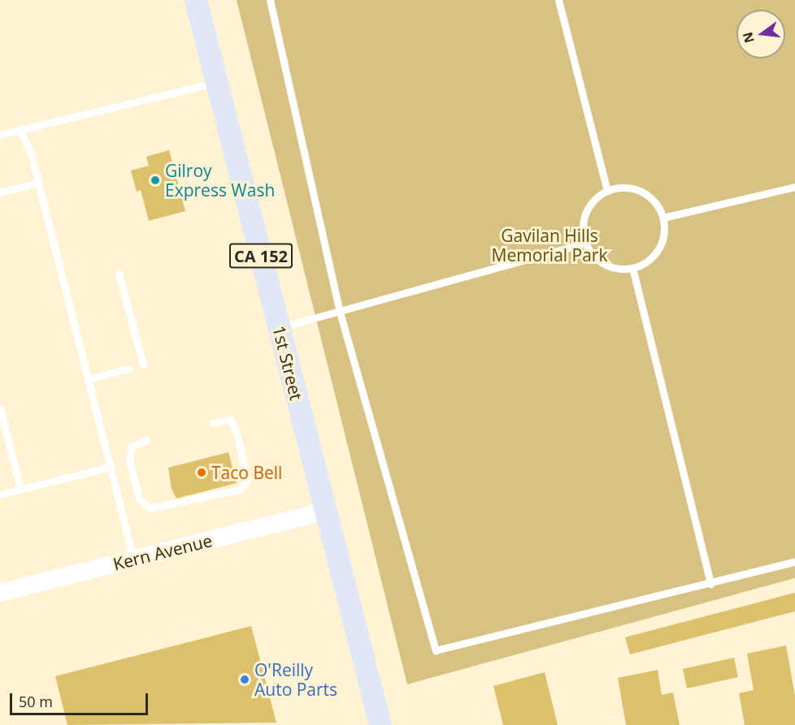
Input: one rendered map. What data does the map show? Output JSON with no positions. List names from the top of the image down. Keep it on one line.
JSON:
{"streets":{"main road":["CA 152","1st Street"],"street":["Kern Avenue"]},"crossings":[["1st Street","Kern Avenue"]],"parks":["Gavilan Hills Memorial Park"],"places":["Gilroy Express Wash","Taco Bell","O'Reilly Auto Parts"],"scale_bar":"50 m","north":"left"}
